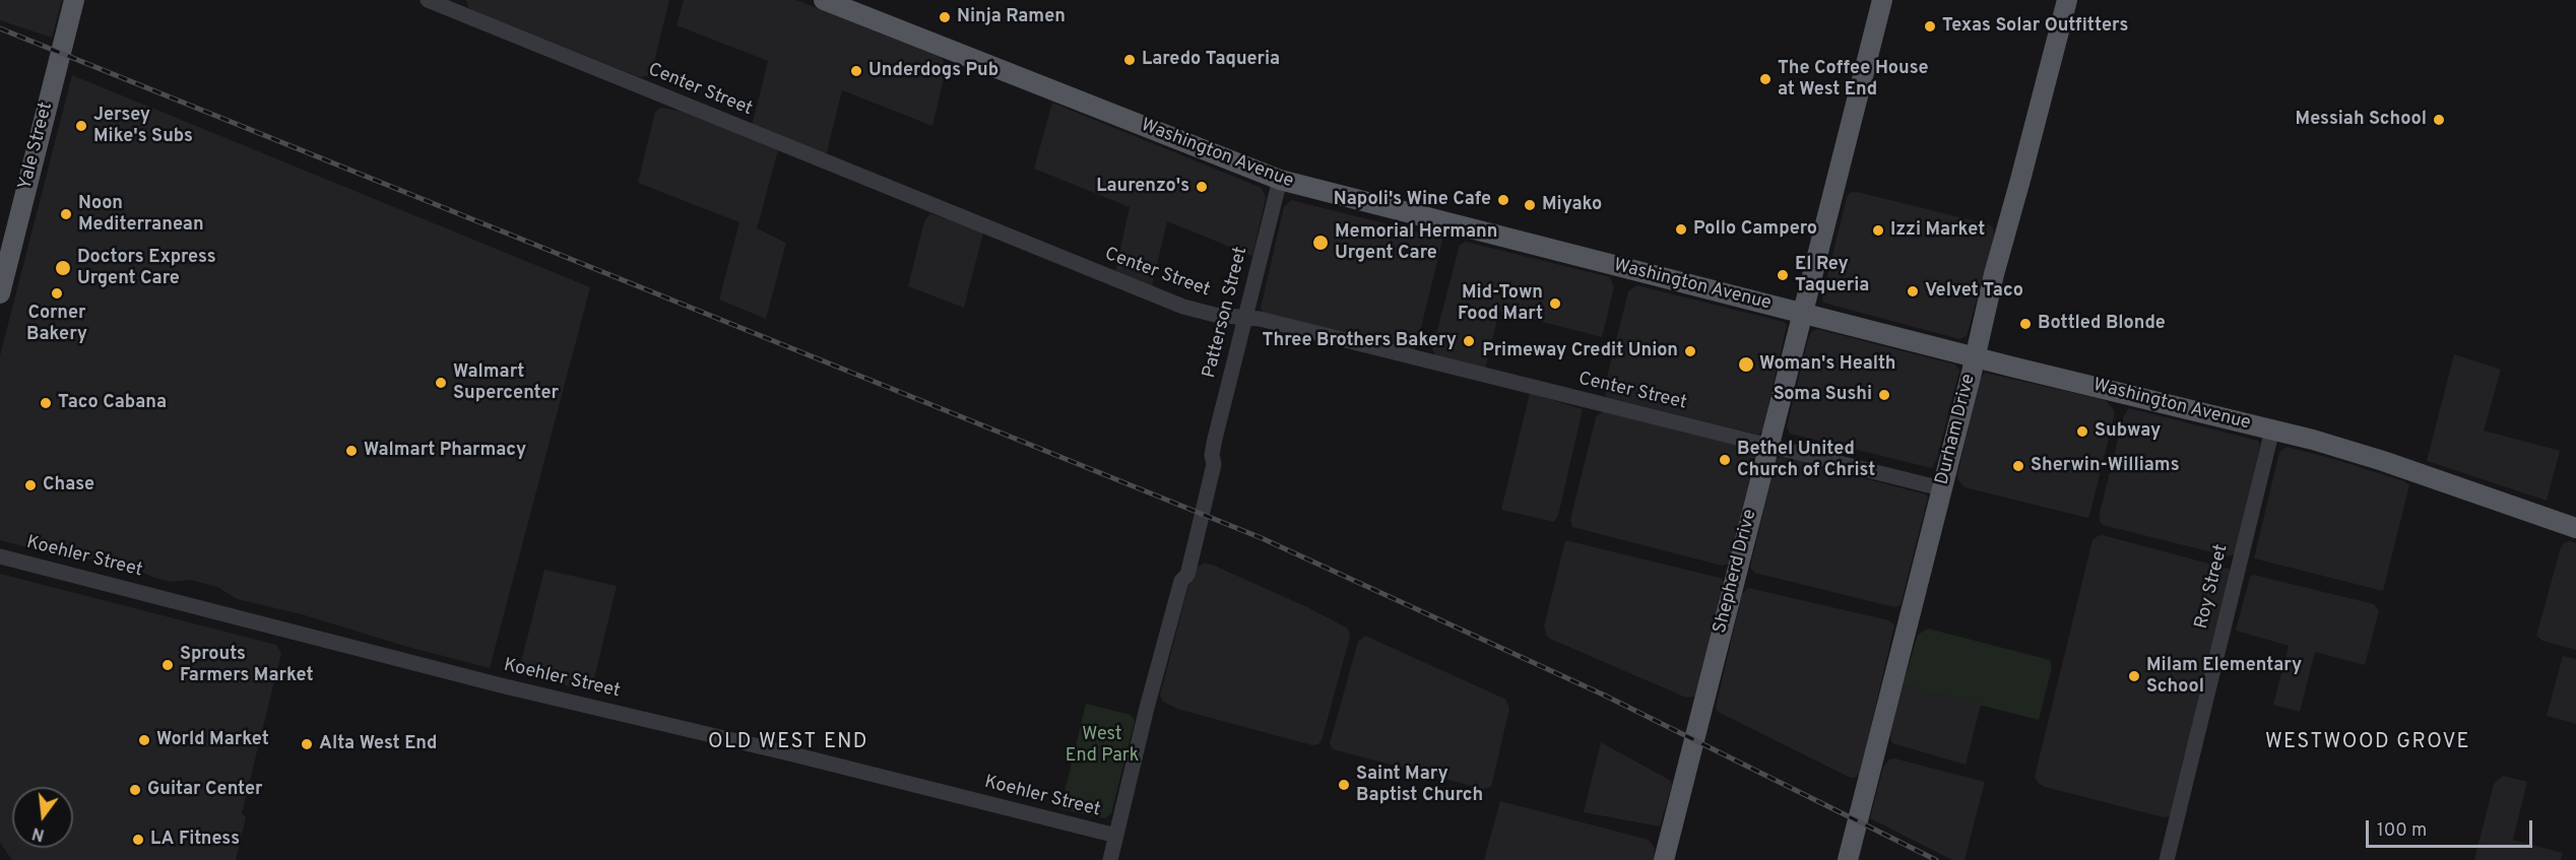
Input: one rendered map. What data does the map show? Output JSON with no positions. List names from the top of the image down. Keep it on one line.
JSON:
{"streets":{"main road":["Yale Street","Washington Avenue","Durham Drive","Shepherd Drive"],"street":["Center Street","Patterson Street","Koehler Street","Roy Street"]},"crossings":[["Center Street","Patterson Street"],["Center Street","Durham Drive"],["Center Street","Shepherd Drive"],["Washington Avenue","Patterson Street"],["Washington Avenue","Durham Drive"],["Washington Avenue","Shepherd Drive"],["Washington Avenue","Roy Street"],["Patterson Street","Koehler Street"]],"districts":["OLD WEST END","WESTWOOD GROVE"],"parks":["West End Park"],"places":["Ninja Ramen","Texas Solar Outfitters","Laredo Taqueria","Underdogs Pub","The Coffee House at West End","Messiah School","Jersey Mike's Subs","Laurenzo's","Napoli's Wine Cafe","Miyako","Noon Mediterranean","Pollo Campero","Izzi Market","Memorial Hermann Urgent Care","Doctors Express Urgent Care","El Rey Taqueria","Velvet Taco","Corner Bakery","Mid-Town Food Mart","Bottled Blonde","Three Brothers Bakery","Primeway Credit Union","Woman's Health","Walmart Supercenter","Soma Sushi","Taco Cabana","Subway","Walmart Pharmacy","Bethel United Church of Christ","Sherwin-Williams","Chase","Sprouts Farmers Market","Milam Elementary School","World Market","Alta West End","Saint Mary Baptist Church","Guitar Center","LA Fitness"],"scale_bar":"100 m","north":"bottom"}
